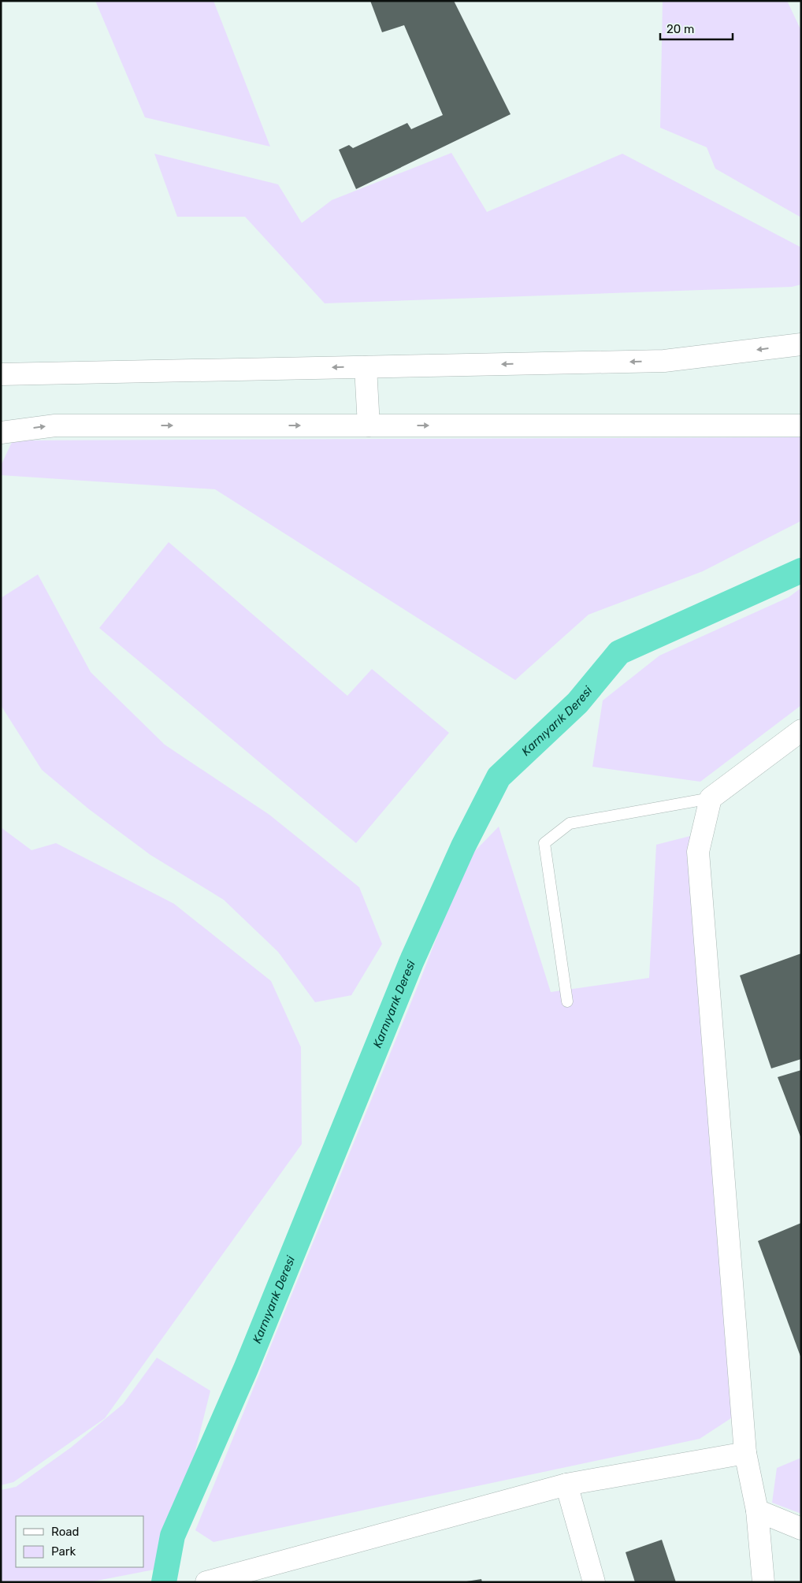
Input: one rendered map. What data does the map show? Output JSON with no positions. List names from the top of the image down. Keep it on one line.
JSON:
{"water":["Karnıyarık Deresi"],"legend":["Road","Park"],"scale_bar":"20 m"}
